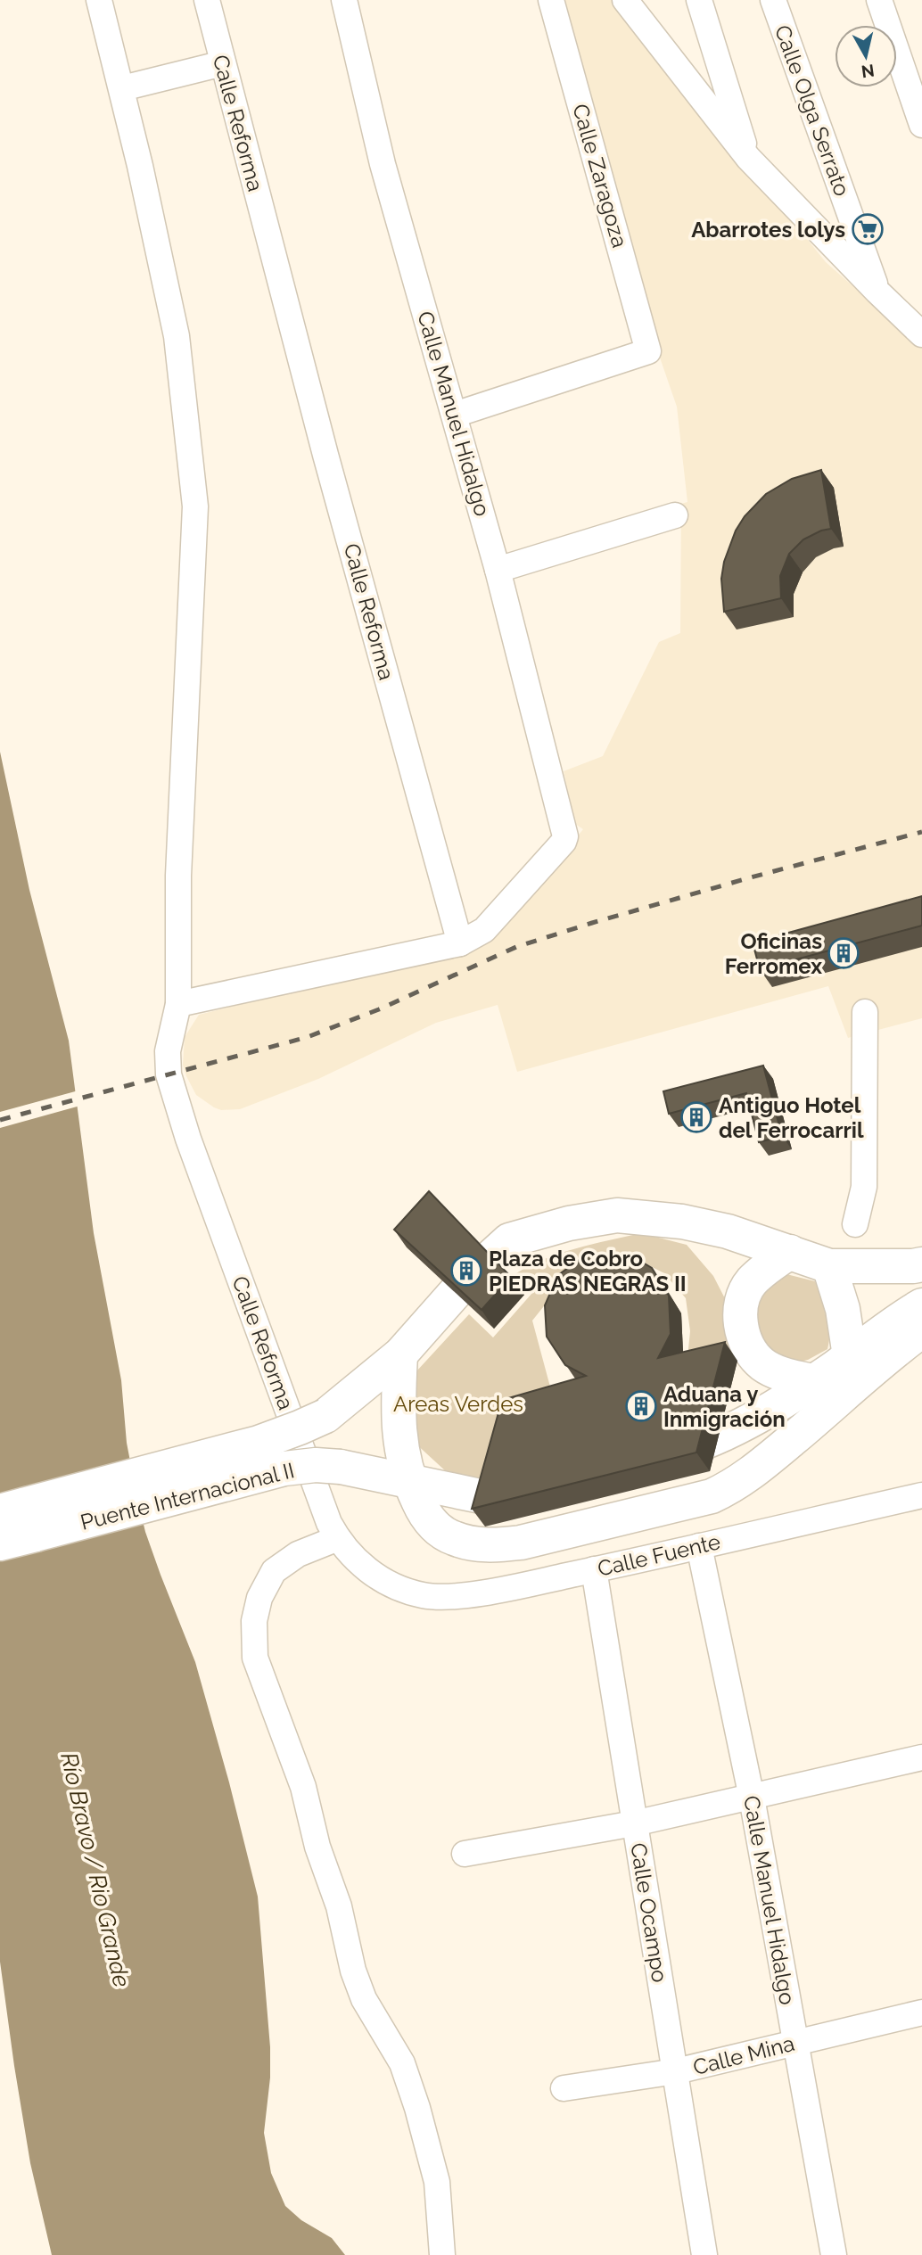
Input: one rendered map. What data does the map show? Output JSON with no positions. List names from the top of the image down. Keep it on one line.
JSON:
{"streets":{"highway":["Puente Internacional II"],"street":["Calle Olga Serrato","Calle Reforma","Calle Zaragoza","Calle Manuel Hidalgo","Calle Fuente","Calle Ocampo","Calle Mina"]},"crossings":[["Calle Reforma","Calle Manuel Hidalgo"],["Calle Reforma","Calle Fuente"],["Calle Zaragoza","Calle Manuel Hidalgo"],["Calle Manuel Hidalgo","Calle Fuente"],["Calle Manuel Hidalgo","Calle Mina"],["Calle Fuente","Calle Ocampo"],["Calle Ocampo","Calle Mina"]],"water":["Río Bravo / Rio Grande"],"parks":["Areas Verdes"],"places":{"supermarket":["Abarrotes lolys"],"building":["Oficinas Ferromex","Antiguo Hotel del Ferrocarril","Plaza de Cobro PIEDRAS NEGRAS II","Aduana y Inmigración"]},"north":"bottom"}
